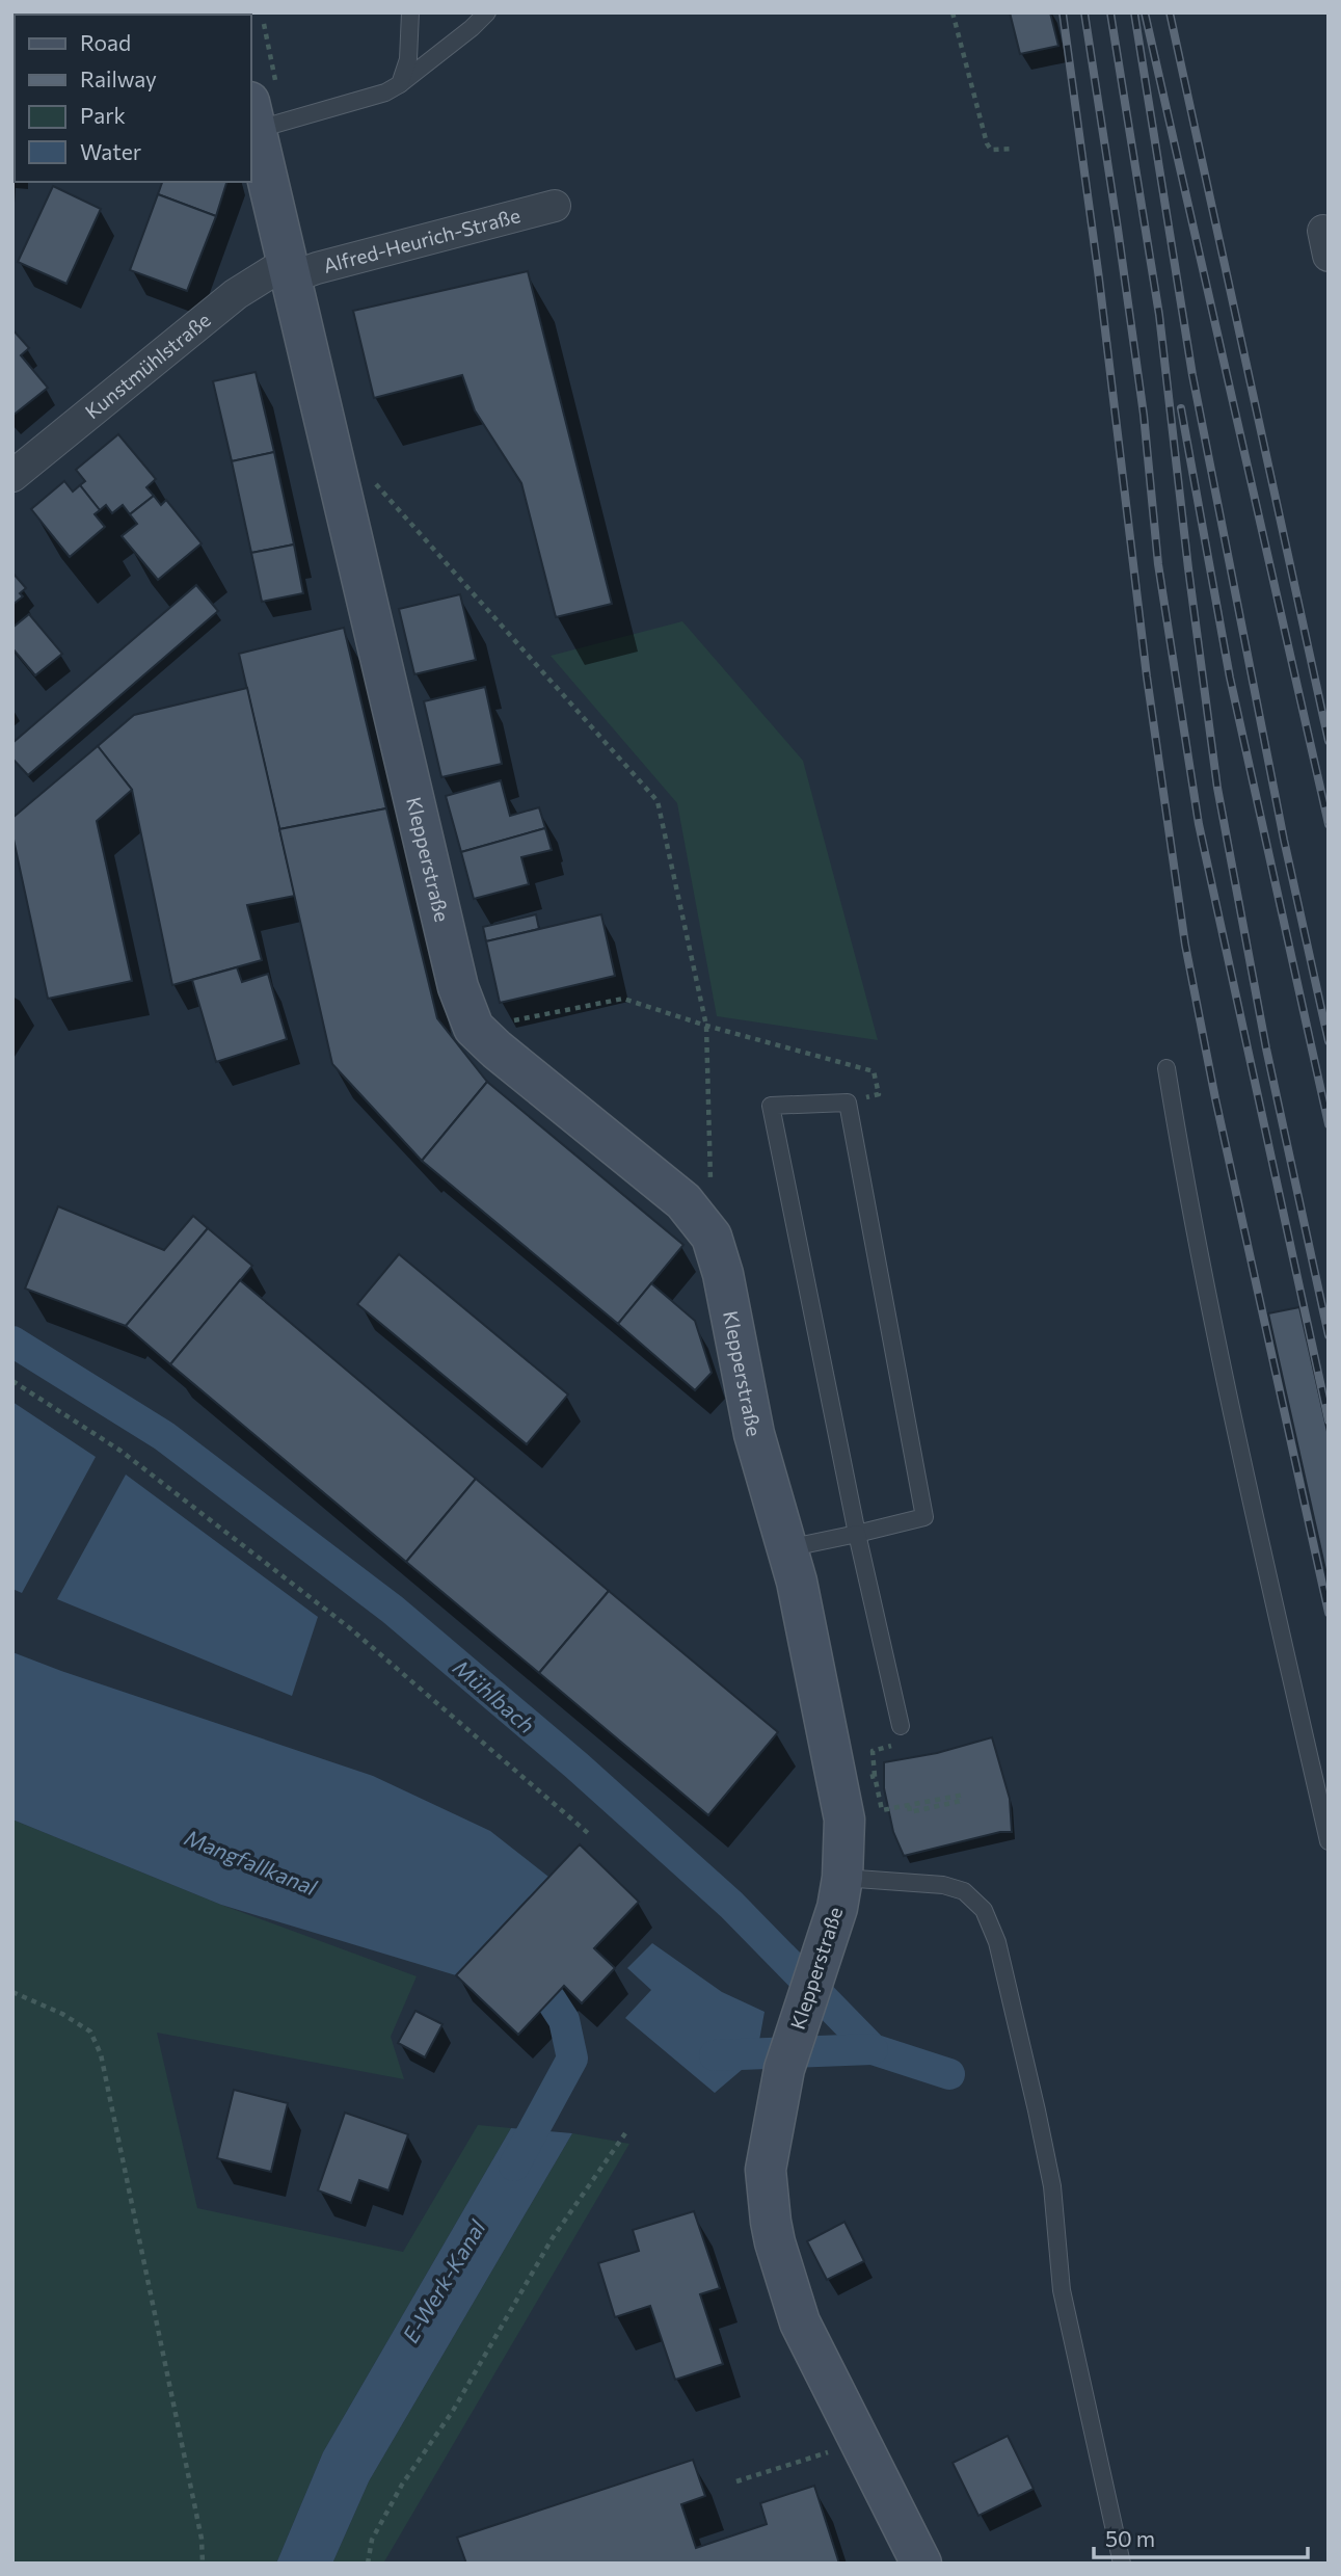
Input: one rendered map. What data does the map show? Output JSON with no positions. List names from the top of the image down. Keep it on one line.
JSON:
{"streets":{"street":["Alfred-Heurich-Straße","Kunstmühlstraße","Klepperstraße"]},"crossings":[["Alfred-Heurich-Straße","Kunstmühlstraße"],["Alfred-Heurich-Straße","Klepperstraße"],["Kunstmühlstraße","Klepperstraße"]],"water":["Mühlbach","Mangfallkanal","E-Werk-Kanal"],"legend":["Road","Railway","Park","Water"],"scale_bar":"50 m"}
